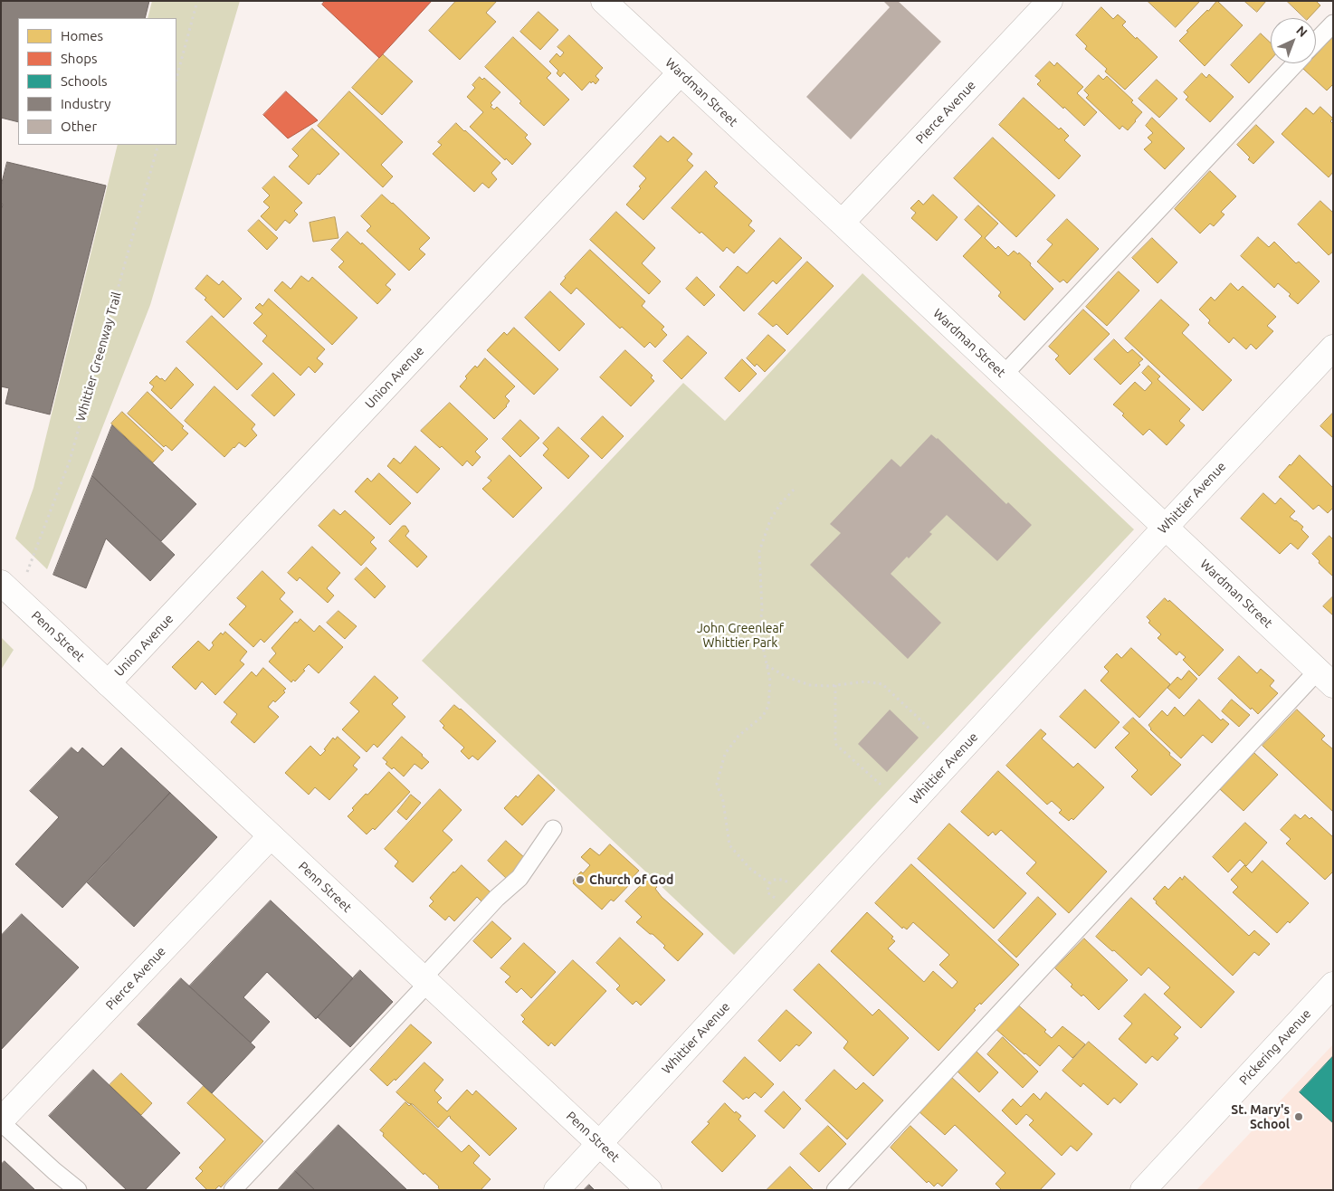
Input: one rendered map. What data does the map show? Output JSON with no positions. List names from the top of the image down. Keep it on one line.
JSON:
{"streets":{"street":["Wardman Street","Pierce Avenue","Union Avenue","Whittier Avenue","Penn Street","Pickering Avenue"],"path":["Whittier Greenway Trail"]},"crossings":[["Wardman Street","Pierce Avenue"],["Wardman Street","Union Avenue"],["Wardman Street","Whittier Avenue"],["Pierce Avenue","Penn Street"],["Union Avenue","Penn Street"],["Whittier Avenue","Penn Street"]],"parks":["John Greenleaf Whittier Park"],"places":["Church of God","St. Mary's School"],"legend":["Homes","Shops","Schools","Industry","Other"],"north":"top right"}
